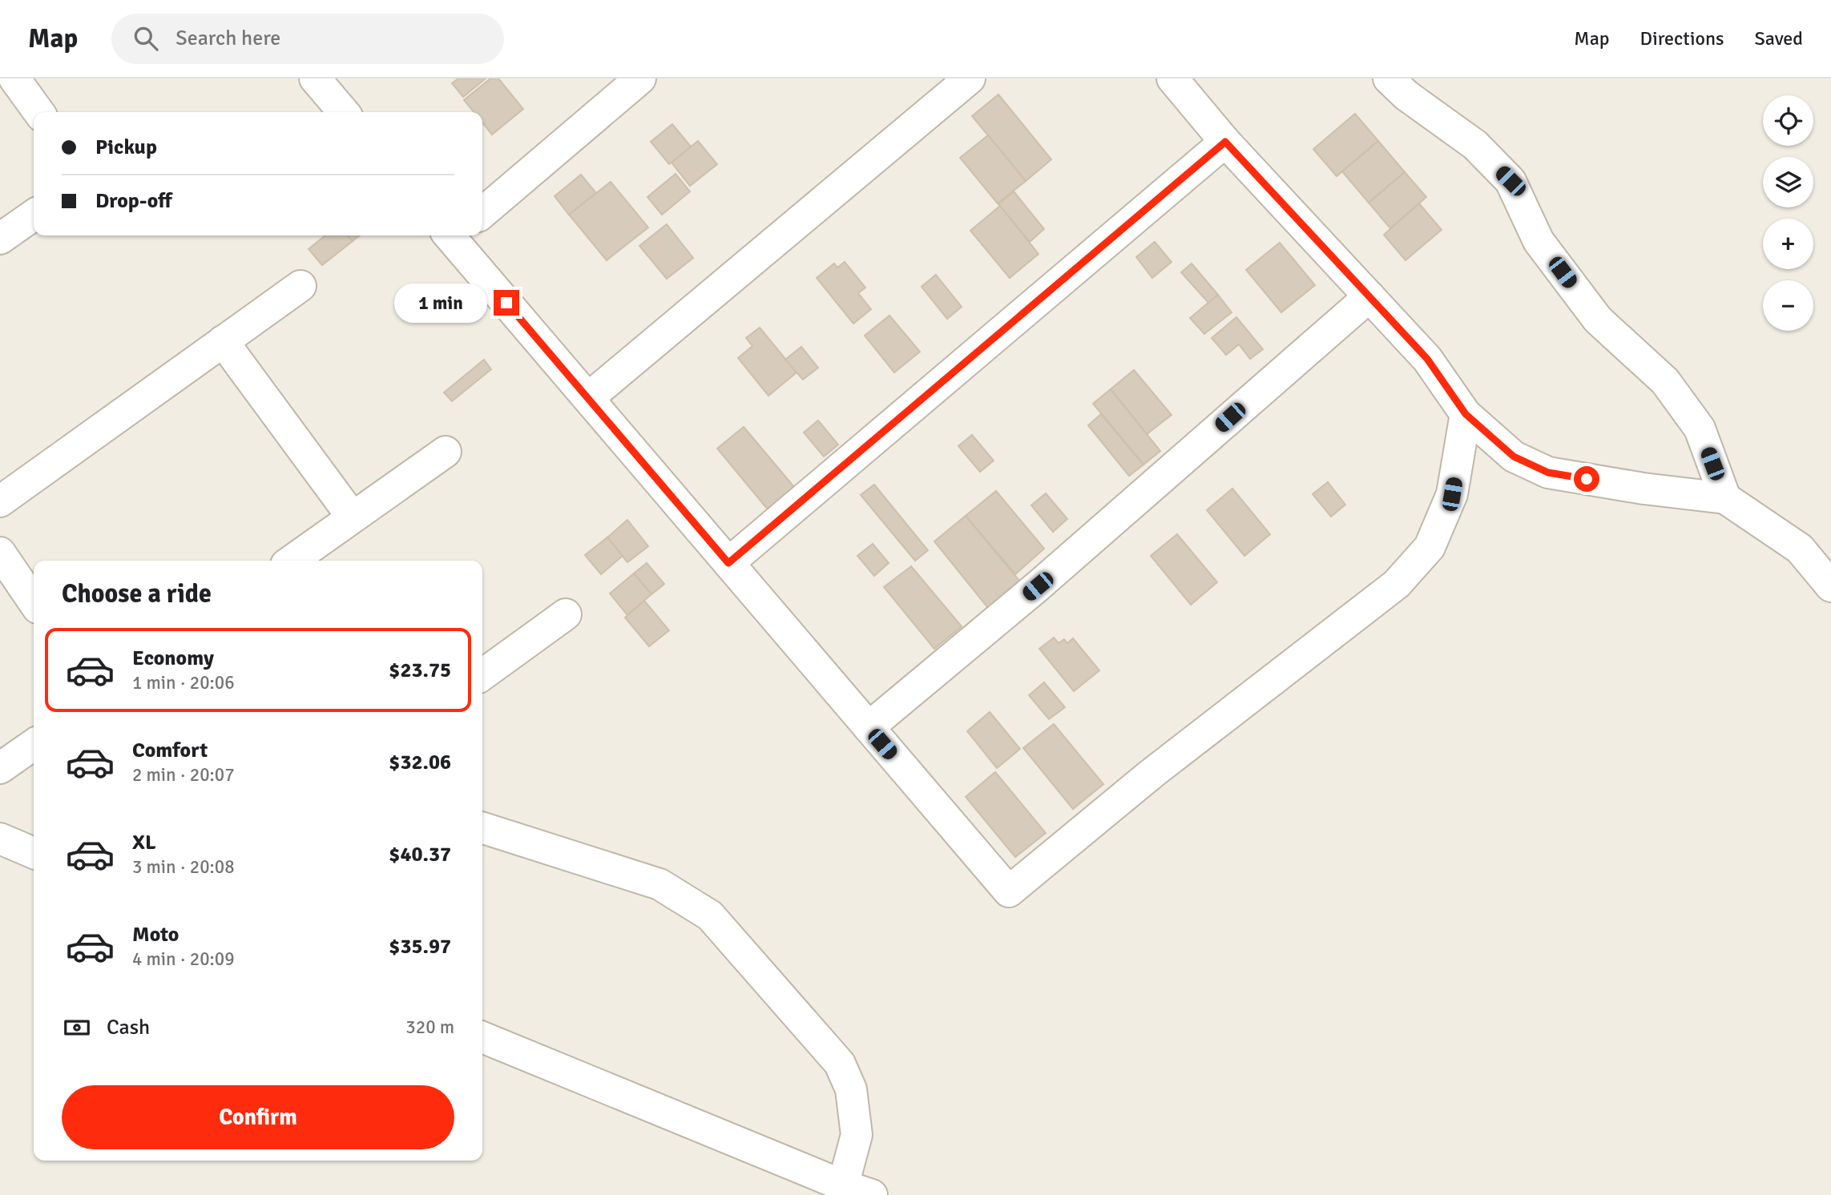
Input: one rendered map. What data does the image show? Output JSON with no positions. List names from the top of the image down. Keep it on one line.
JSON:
{"page":{"header":"Map","search":"Search here","nav":["Map","Directions","Saved"],"map_buttons":["+","−"],"banner":["Pickup","Drop-off"],"bubble":"1 min","heading":"Choose a ride","list":[{"name":"Economy","note":"1 min · 20:06","value":"$23.75"},{"name":"Comfort","note":"2 min · 20:07","value":"$32.06"},{"name":"XL","note":"3 min · 20:08","value":"$40.37"},{"name":"Moto","note":"4 min · 20:09","value":"$35.97"}],"pay":["Cash","320 m"],"buttons":"Confirm"}}
